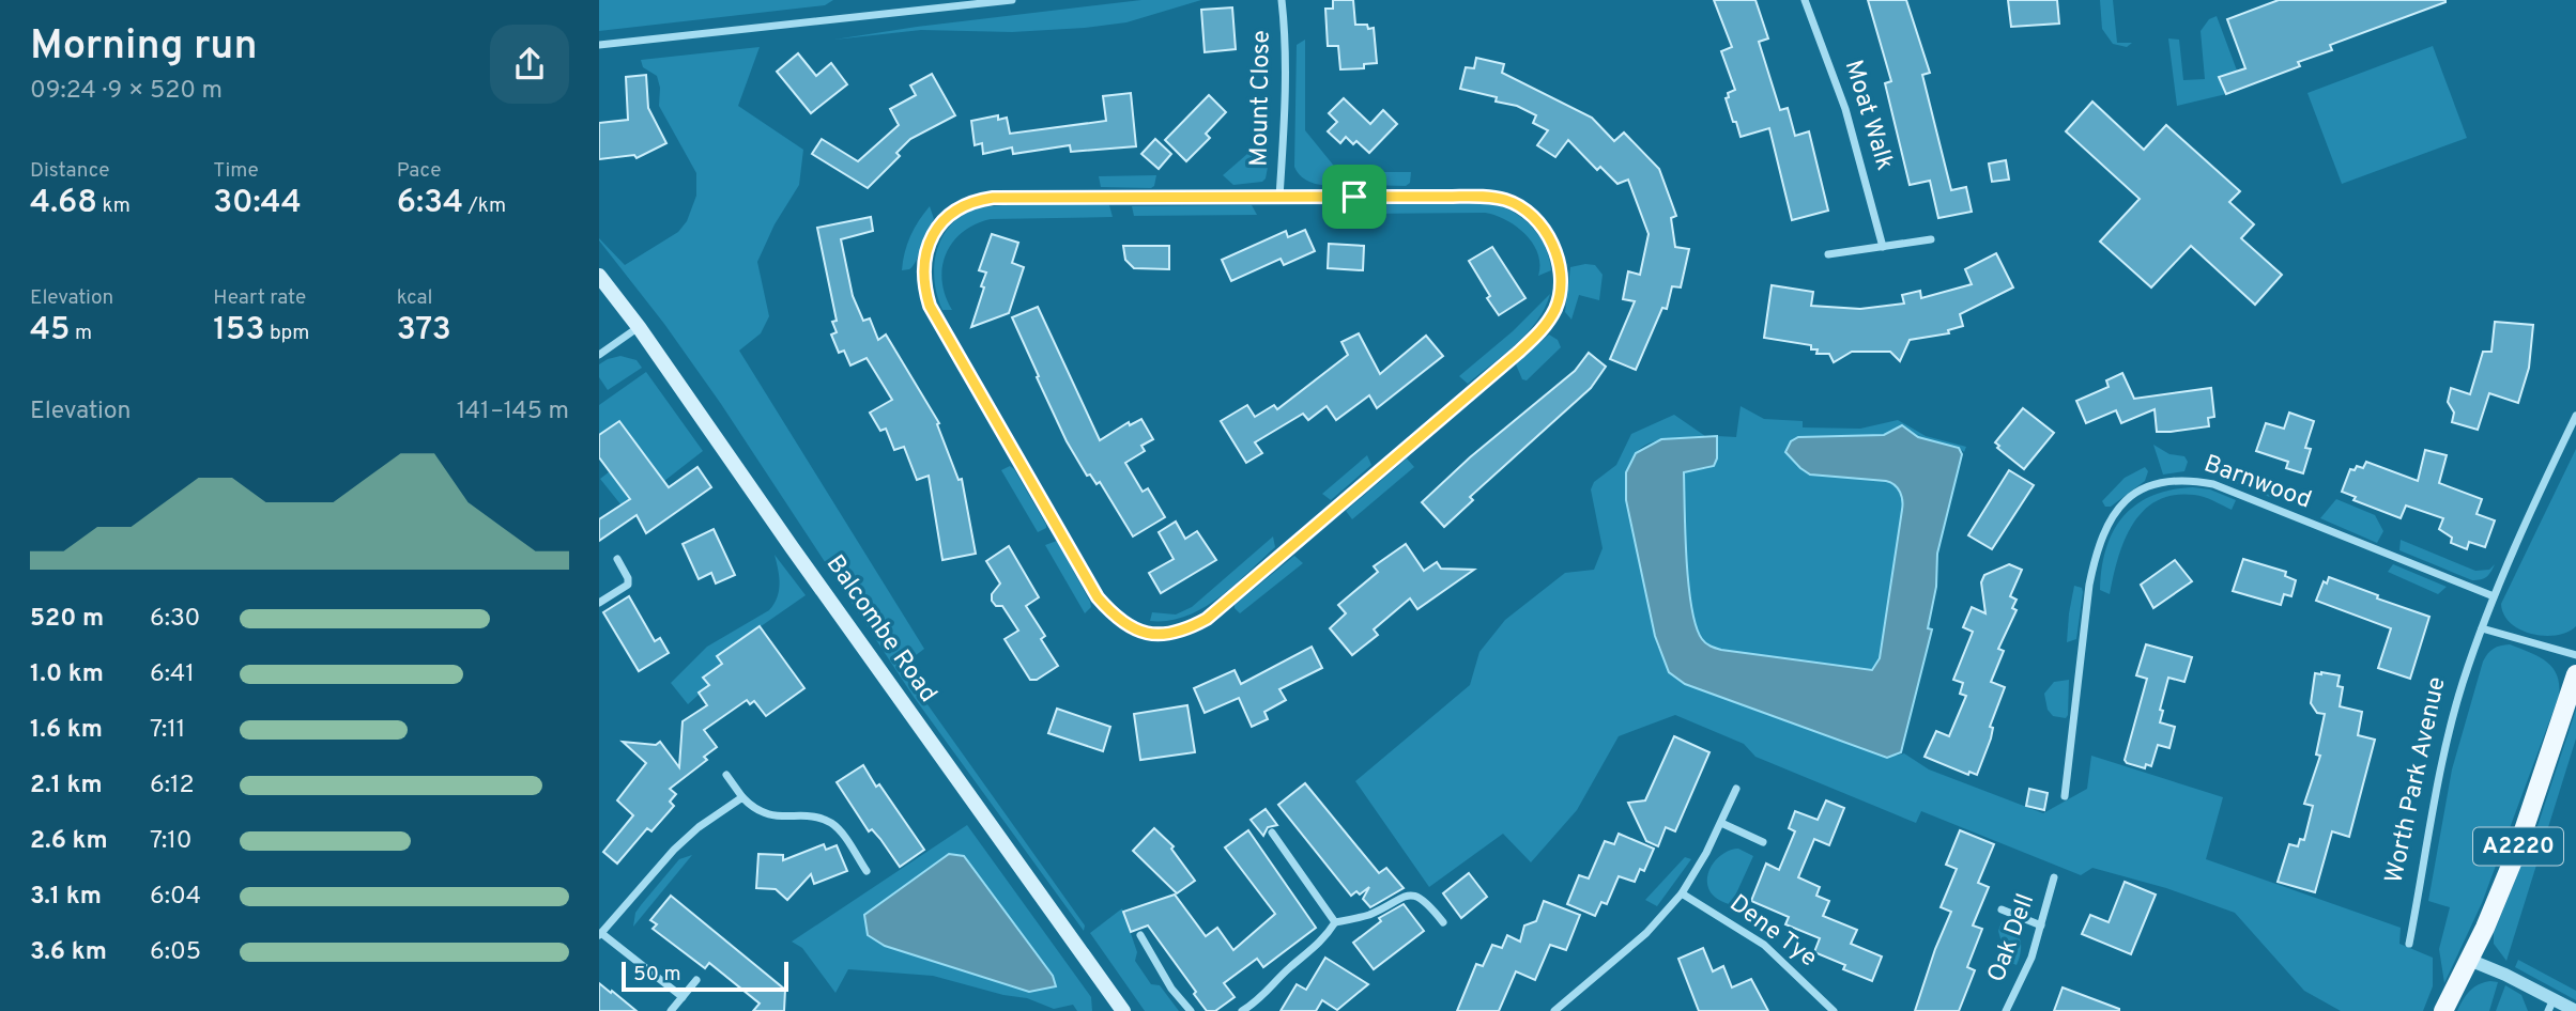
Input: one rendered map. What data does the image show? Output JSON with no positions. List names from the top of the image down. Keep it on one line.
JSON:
{"streets":{"main road":["Balcombe Road","A2220"],"street":["Mount Close","Moat Walk","Barnwood","Worth Park Avenue","Dene Tye","Oak Dell"]},"crossings":[["Barnwood","Worth Park Avenue"]],"scale_bar":"50 m","page":{"heading":["Morning run","09:24 · 9 × 520 m"],"stats":[["Distance","4.68 km"],["Time","30:44"],["Pace","6:34 /km"],["Elevation","45 m"],["Heart rate","153 bpm"],["kcal","373"]],"chart":["Elevation","141–145 m"],"list":[{"name":"520 m","note":"6:30"},{"name":"1.0 km","note":"6:41"},{"name":"1.6 km","note":"7:11"},{"name":"2.1 km","note":"6:12"},{"name":"2.6 km","note":"7:10"},{"name":"3.1 km","note":"6:04"},{"name":"3.6 km","note":"6:05"}],"scale":"50 m"}}
